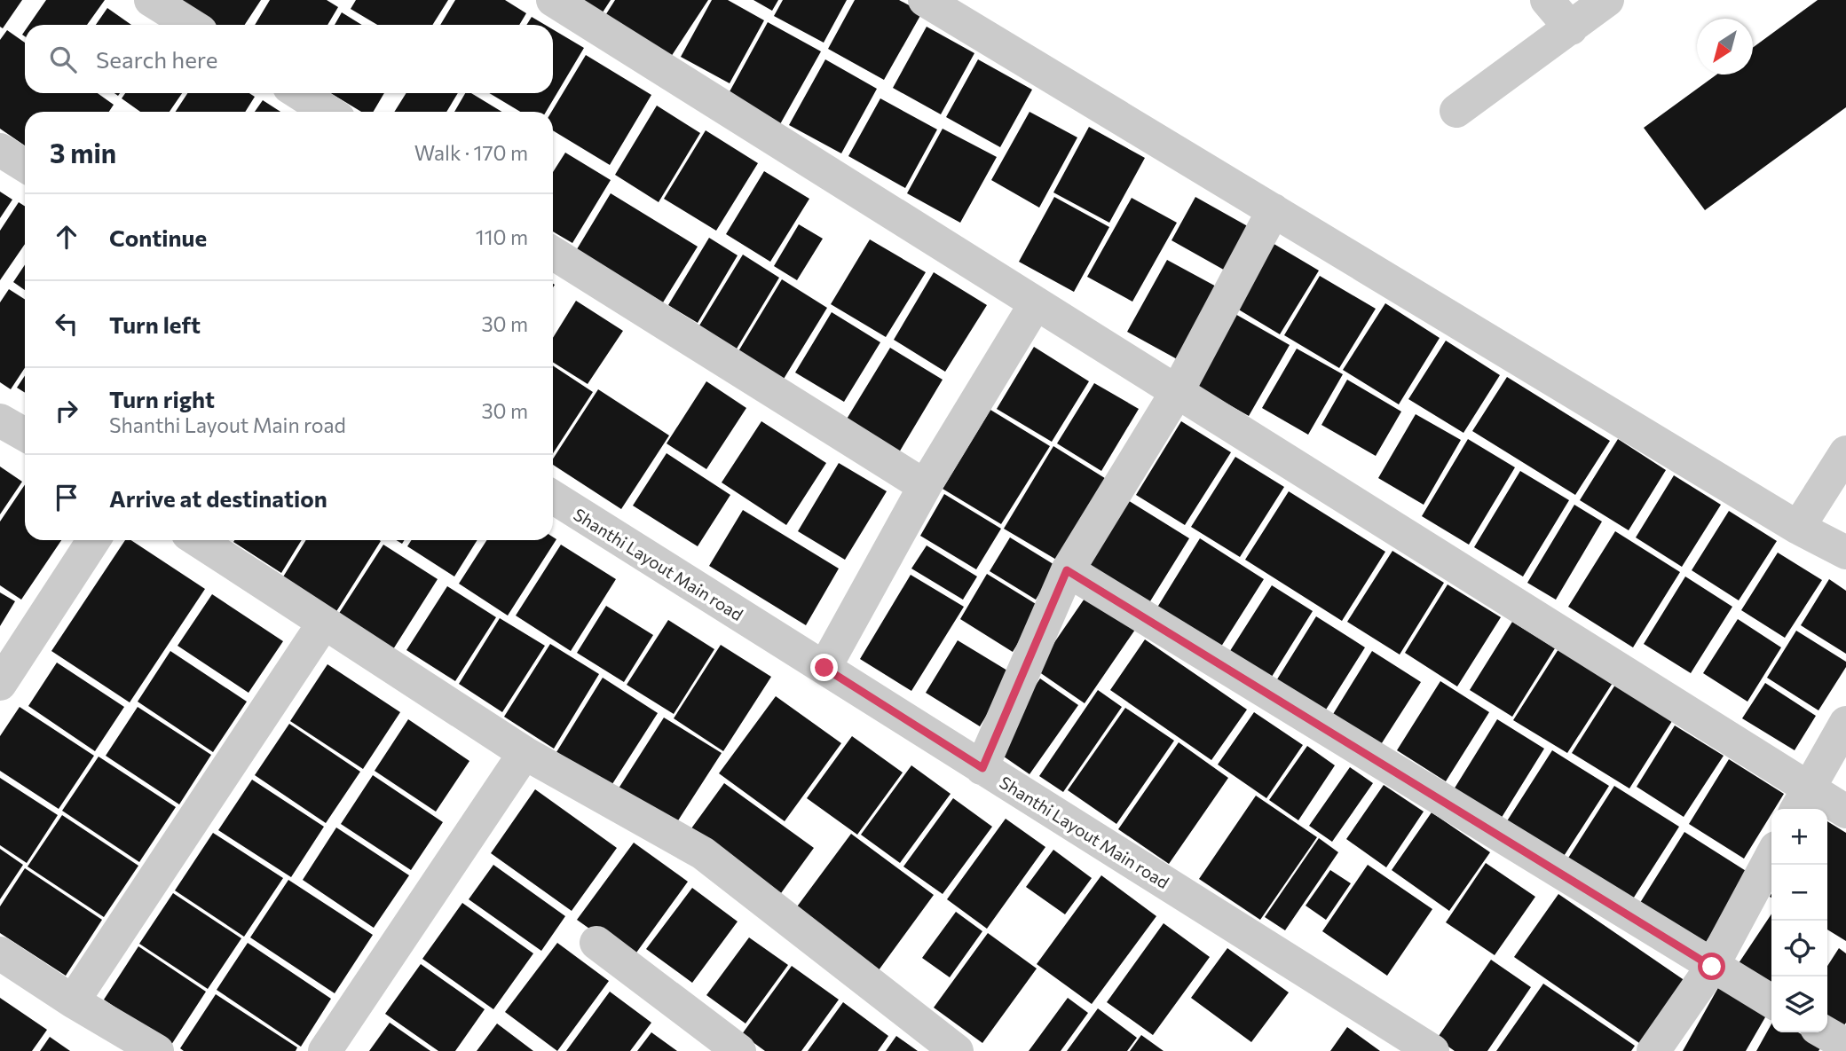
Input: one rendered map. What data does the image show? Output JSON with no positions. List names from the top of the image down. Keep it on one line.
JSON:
{"streets":{"street":["Shanthi Layout Main road"]},"north":"bottom left","page":{"search":"Search here","heading":["3 min","Walk · 170 m"],"list":[["Continue","110 m"],["Turn left","30 m"],["Turn right","Shanthi Layout Main road","30 m"],"Arrive at destination"],"map_buttons":["+","−"]}}
